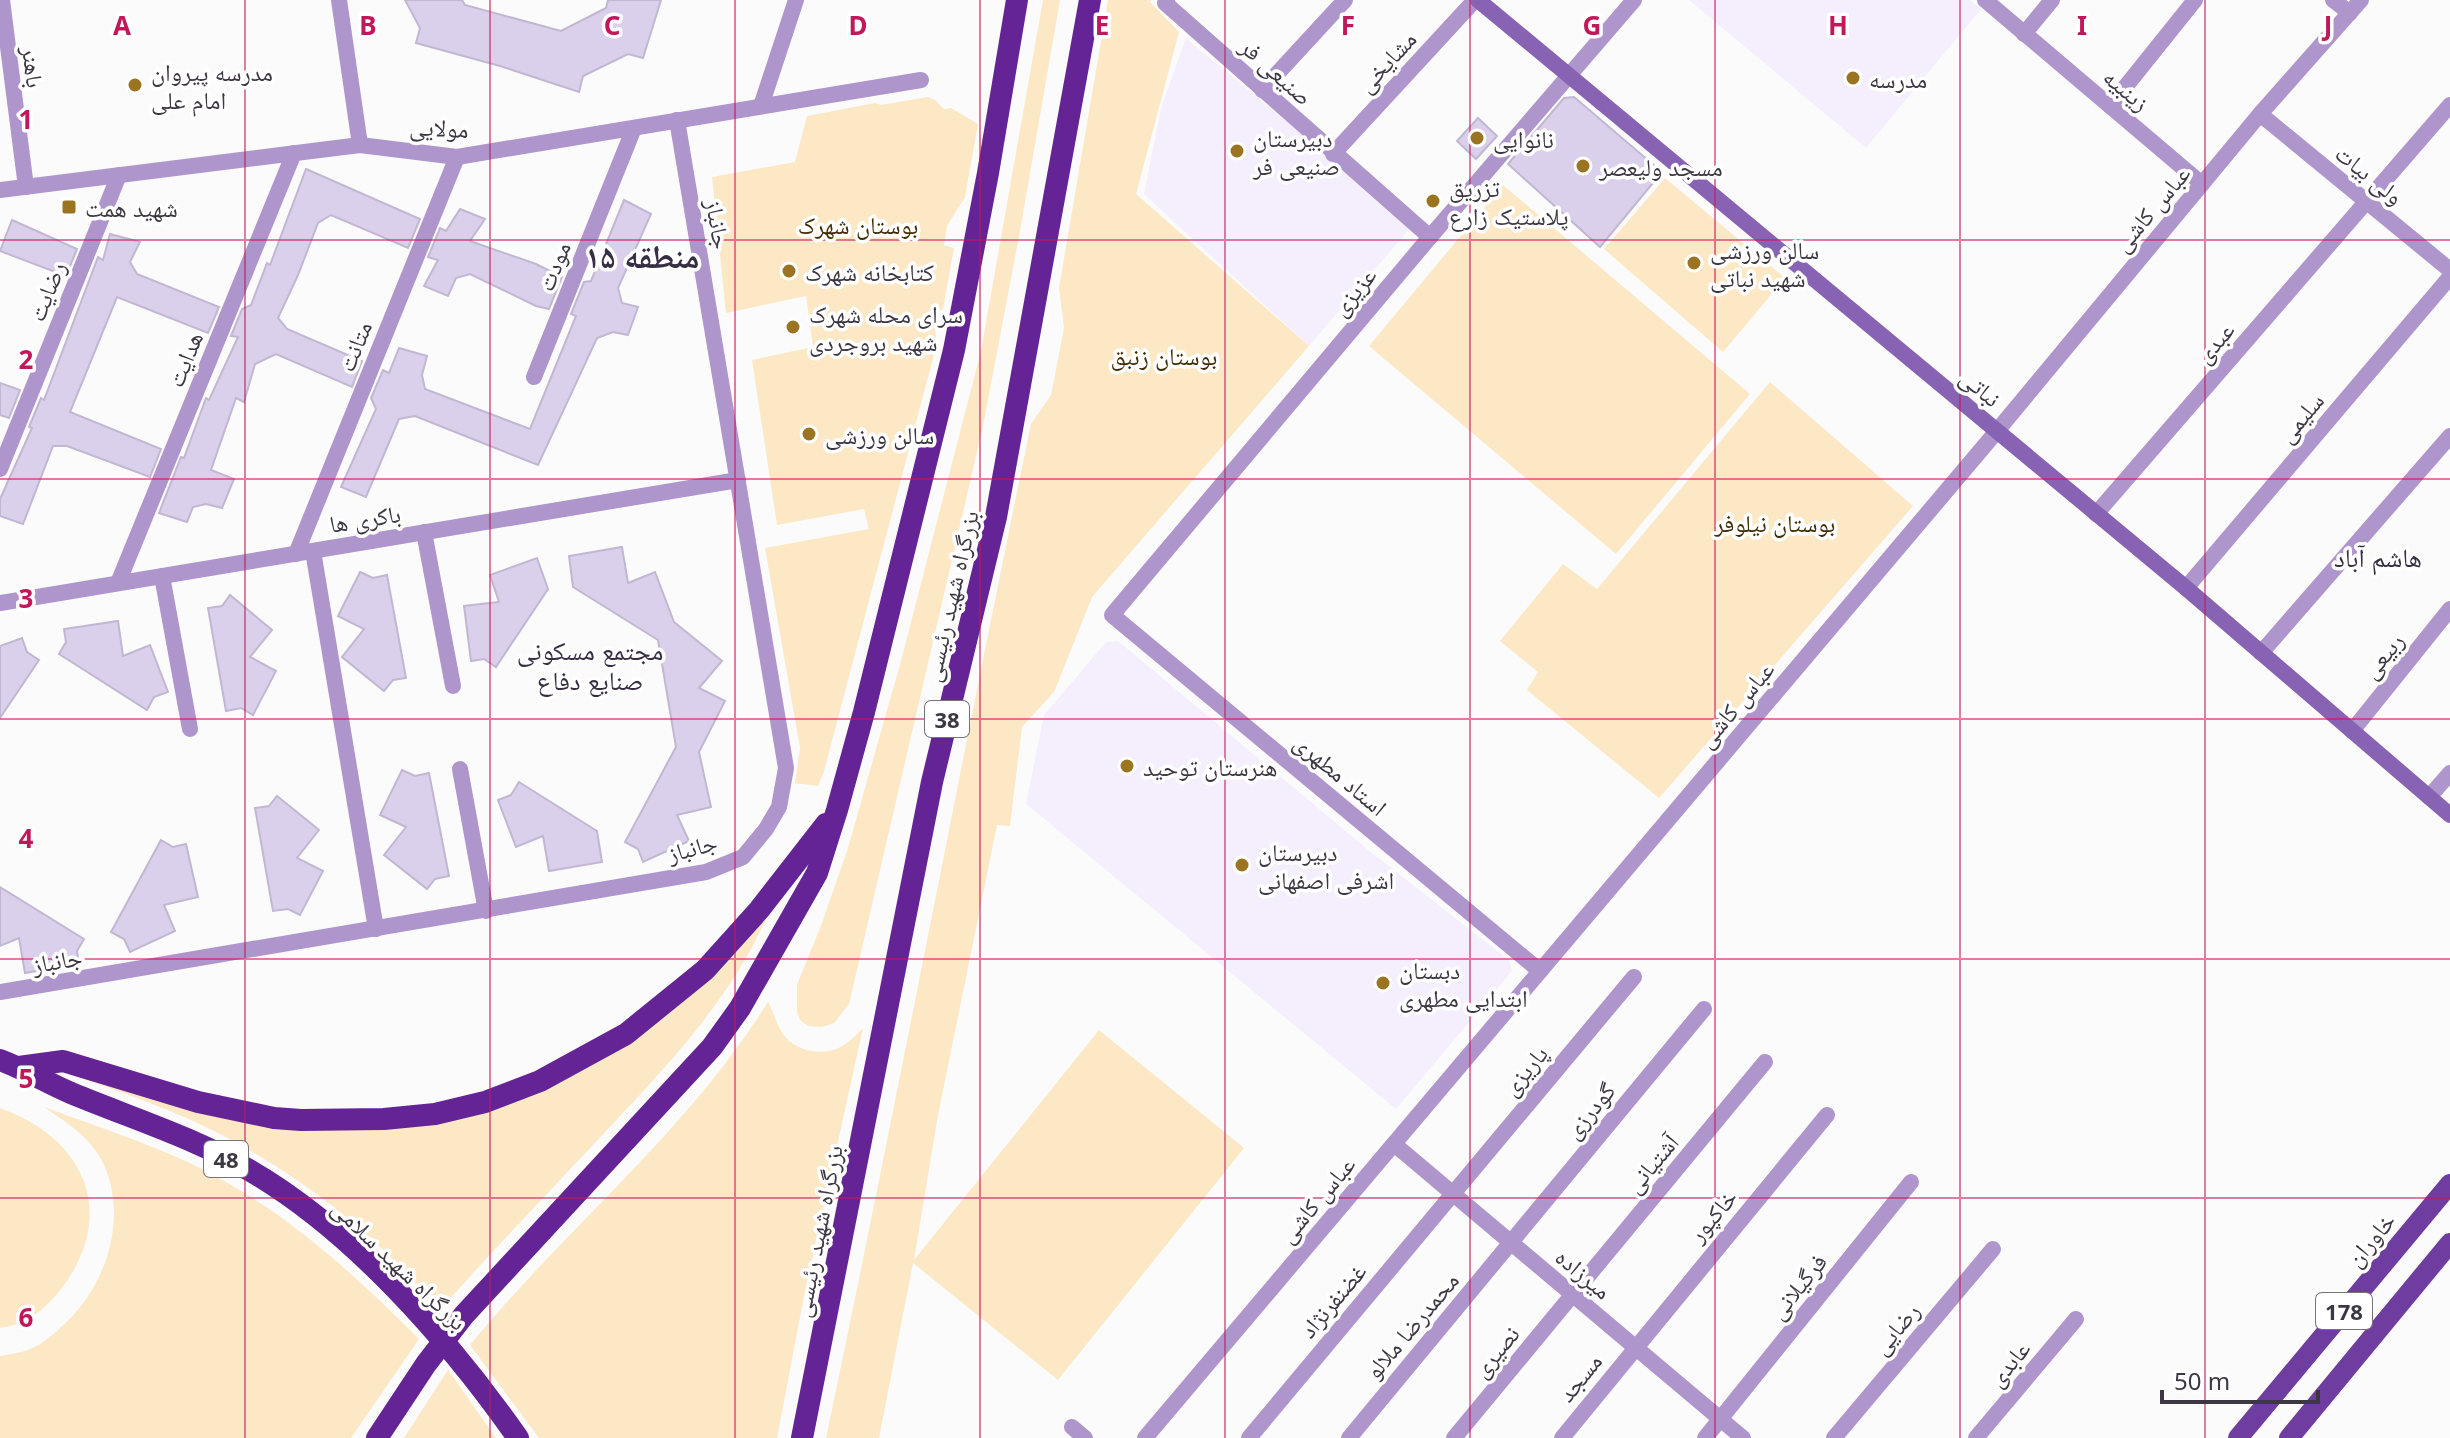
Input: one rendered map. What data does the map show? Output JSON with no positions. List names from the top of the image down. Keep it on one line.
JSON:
{"streets":{"highway":["بزرگراه شهید رئیسی","38","48","بزرگراه شهید سلامی"],"main road":["نباتی","خاوران","178"],"street":["مشایخی","باهنر","صنیعی فر","زینبیه","مولايی","ولی بیات","عباس کاشی","جانباز","مودت","رضایت","عزیزی","عبدی","متانت","هدایت","سلیمی","باکری ها","ربیعی","استاد مطهری","پاریزی","گودرزی","آشتیانی","خاکپور","میرزاده","فرگیلانی","غضنفرنژاد","محمدرضا ملالو","رضایی","نصیری","عابدی","مسجد"]},"crossings":[["مشایخی","صنیعی فر"],["مشایخی","نباتی"],["باهنر","مولايی"],["صنیعی فر","عزیزی"],["زینبیه","عباس کاشی"],["مولايی","جانباز"],["مولايی","مودت"],["مولايی","رضایت"],["مولايی","متانت"],["مولايی","هدایت"],["ولی بیات","عباس کاشی"],["ولی بیات","عبدی"],["عباس کاشی","نباتی"],["عباس کاشی","استاد مطهری"],["عباس کاشی","میرزاده"],["جانباز","باکری ها"],["عزیزی","نباتی"],["عزیزی","استاد مطهری"],["عبدی","نباتی"],["متانت","باکری ها"],["هدایت","باکری ها"],["نباتی","سلیمی"],["نباتی","ربیعی"],["پاریزی","میرزاده"],["پاریزی","غضنفرنژاد"],["گودرزی","میرزاده"],["گودرزی","محمدرضا ملالو"],["آشتیانی","میرزاده"],["آشتیانی","نصیری"],["خاکپور","میرزاده"],["خاکپور","مسجد"],["میرزاده","فرگیلانی"],["میرزاده","غضنفرنژاد"],["میرزاده","محمدرضا ملالو"],["میرزاده","نصیری"],["میرزاده","مسجد"]],"districts":["منطقه ۱۵","هاشم آباد","مجتمع مسکونی صنایع دفاع"],"parks":["بوستان شهرک","بوستان زنبق","بوستان نیلوفر"],"places":{"other":["مدرسه","مدرسه پیروان امام علی","نانوایی","دبیرستان صنیعی فر","مسجد ولیعصر","تزریق پلاستیک زارع","سالن ورزشی شهید نباتی","کتابخانه شهرک","سرای محله شهرک شهید بروجردی","سالن ورزشی","هنرستان توحید","دبیرستان اشرفی اصفهانی","دبستان ابتدایی مطهری"],"transit":["شهید همت"]},"scale_bar":"50 m","grid":{"columns":["A","B","C","D","E","F","G","H","I","J"],"rows":["1","2","3","4","5","6"]}}
